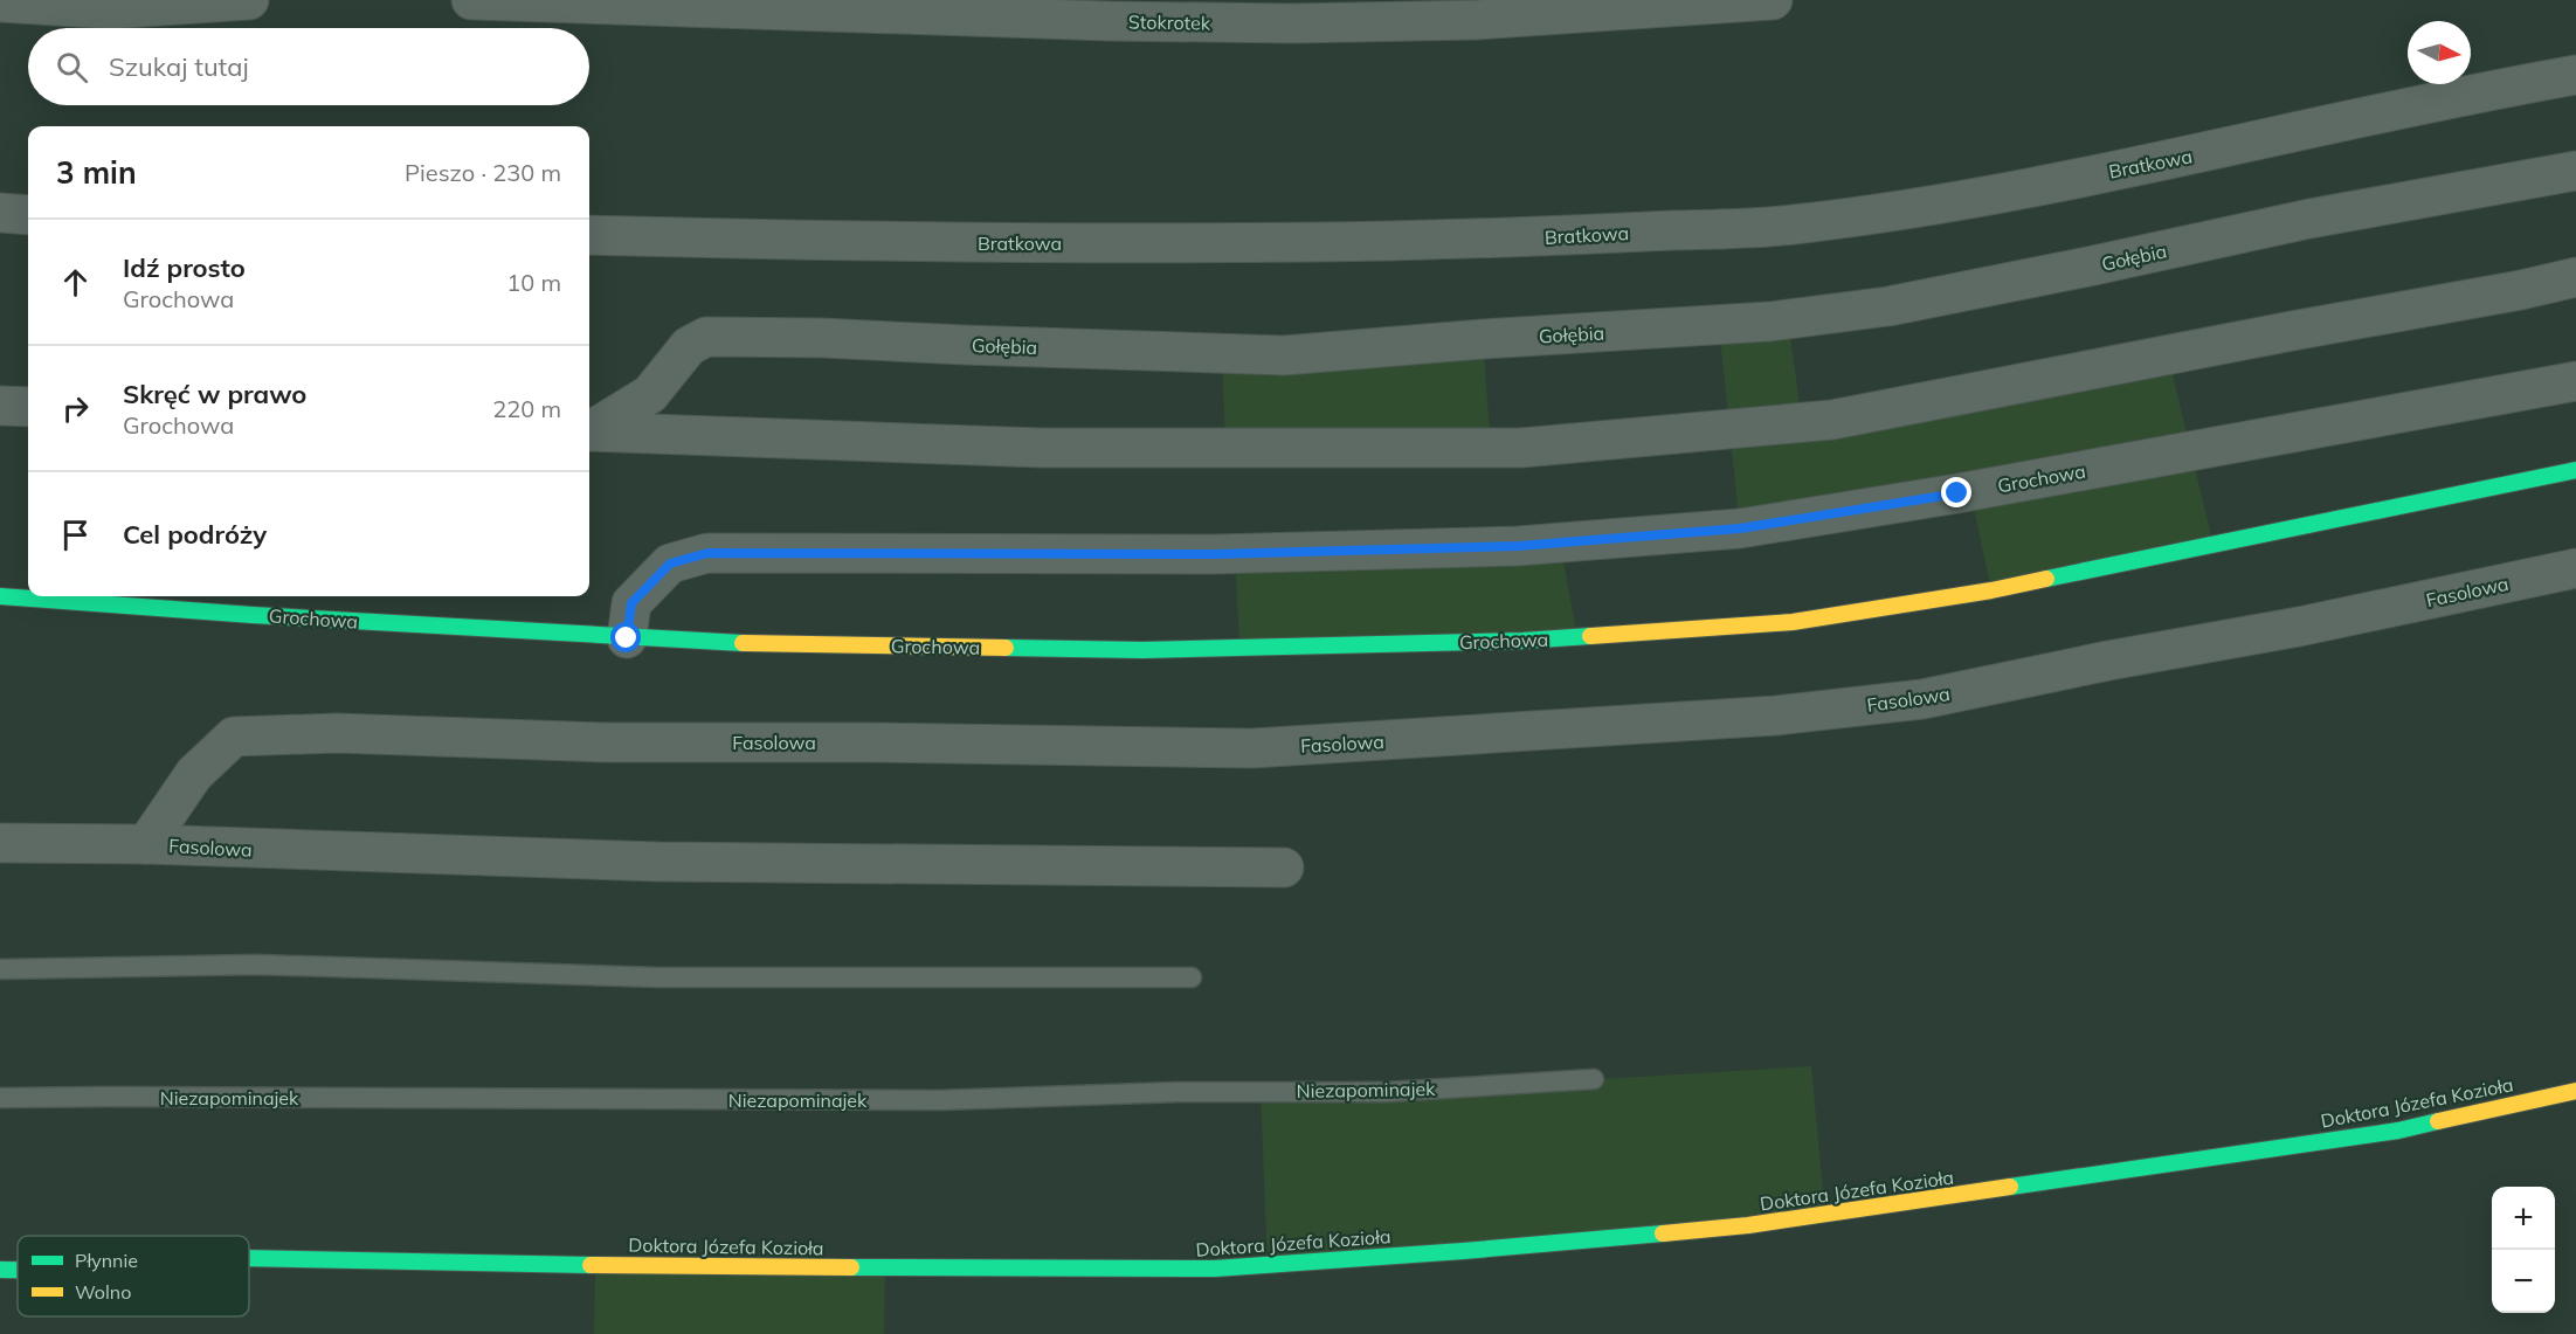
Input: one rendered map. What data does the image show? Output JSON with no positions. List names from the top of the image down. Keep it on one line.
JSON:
{"streets":{"street":["Stokrotek","Bratkowa","Gołębia","Grochowa","Fasolowa","Doktora Józefa Kozioła"],"lane":["Niezapominajek"]},"legend":["Płynnie","Wolno"],"north":"right","page":{"search":"Szukaj tutaj","heading":["3 min","Pieszo · 230 m"],"list":[["Idź prosto","Grochowa","10 m"],["Skręć w prawo","Grochowa","220 m"],"Cel podróży"],"map_buttons":["+","−"]}}
